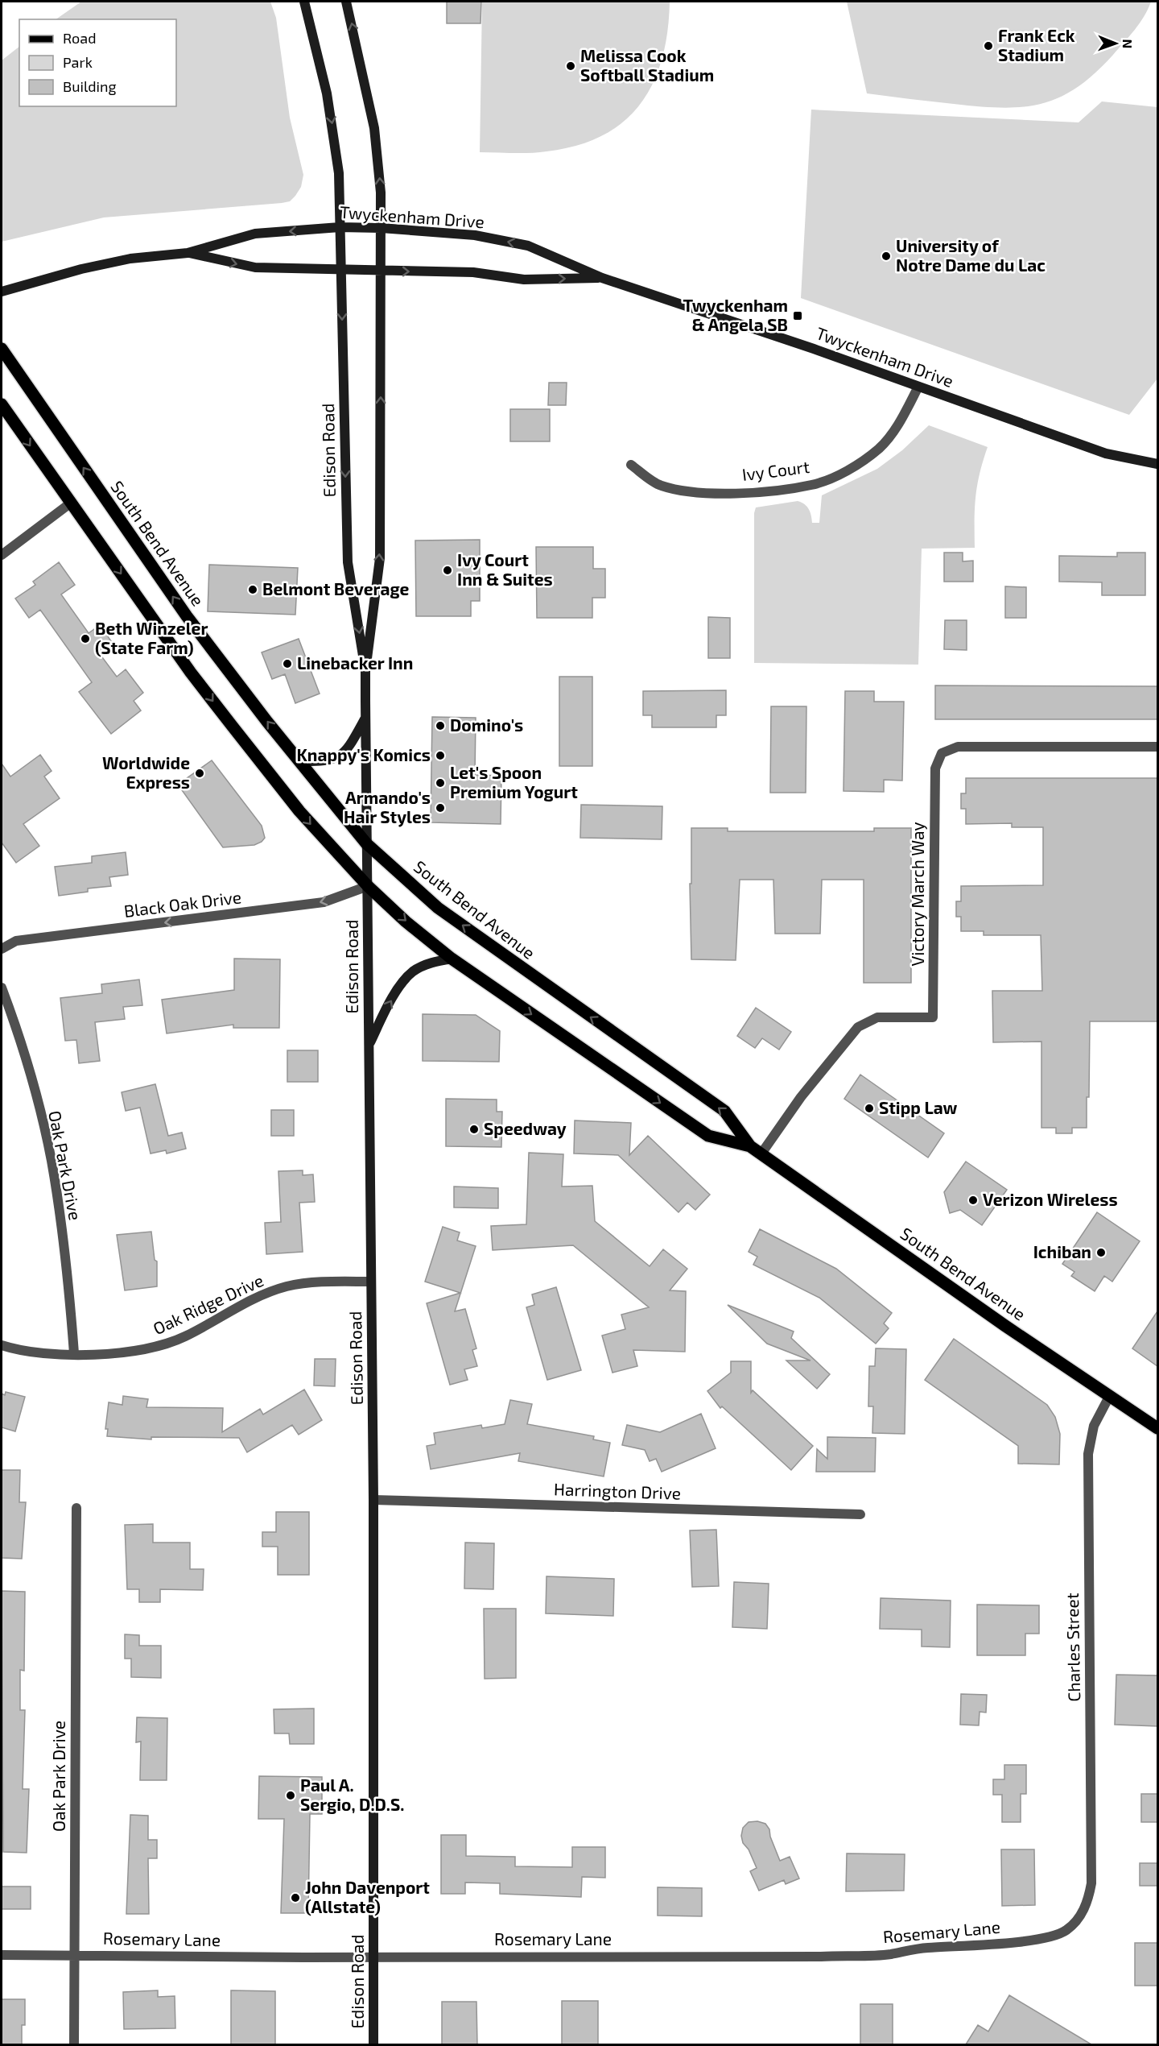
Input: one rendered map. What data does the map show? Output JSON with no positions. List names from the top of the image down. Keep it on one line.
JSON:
{"streets":{"main road":["Twyckenham Drive","Edison Road","South Bend Avenue"],"street":["Ivy Court","Victory March Way","Black Oak Drive","Oak Park Drive","Oak Ridge Drive","Harrington Drive","Charles Street","Rosemary Lane"]},"crossings":[["Twyckenham Drive","Edison Road"],["Twyckenham Drive","Ivy Court"],["Edison Road","South Bend Avenue"],["Edison Road","Black Oak Drive"],["Edison Road","Oak Ridge Drive"],["Edison Road","Harrington Drive"],["Edison Road","Rosemary Lane"],["South Bend Avenue","Victory March Way"],["South Bend Avenue","Black Oak Drive"],["South Bend Avenue","Charles Street"],["Oak Park Drive","Oak Ridge Drive"],["Oak Park Drive","Rosemary Lane"],["Charles Street","Rosemary Lane"]],"one_way":["Black Oak Drive"],"places":{"other":["Frank Eck Stadium","Melissa Cook Softball Stadium","University of Notre Dame du Lac","Ivy Court Inn & Suites","Belmont Beverage","Beth Winzeler (State Farm)","Linebacker Inn","Domino's","Knappy's Komics","Worldwide Express","Let's Spoon Premium Yogurt","Armando's Hair Styles","Stipp Law","Speedway","Verizon Wireless","Ichiban","Paul A. Sergio, D.D.S.","John Davenport (Allstate)"],"transit":["Twyckenham & Angela SB"]},"legend":["Road","Park","Building"],"north":"right"}
